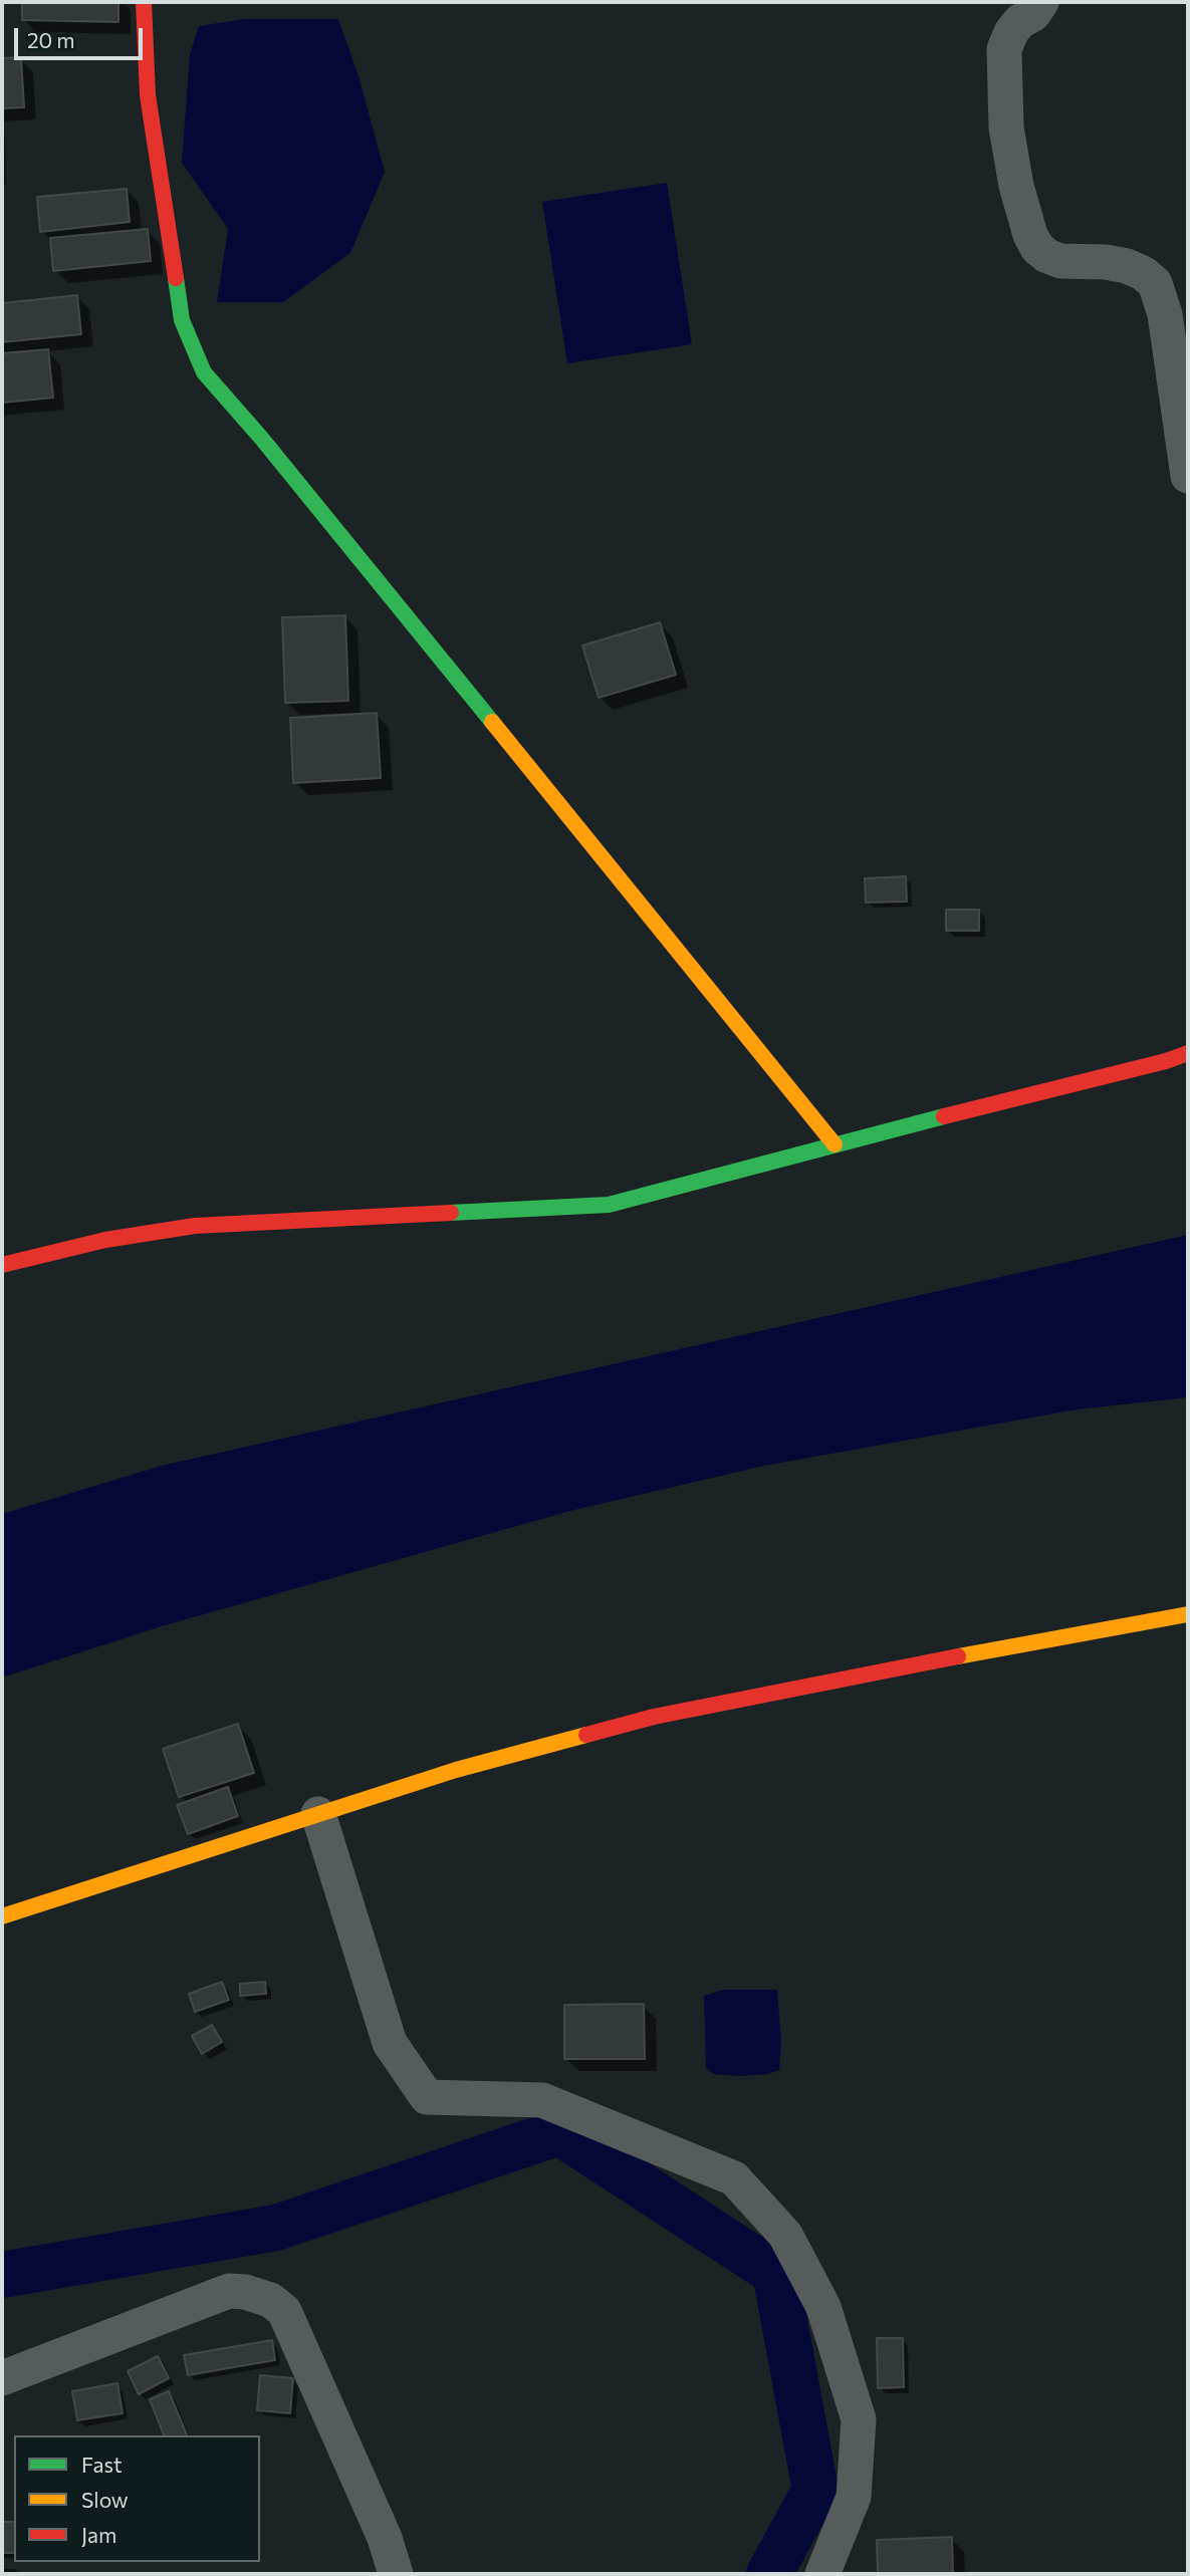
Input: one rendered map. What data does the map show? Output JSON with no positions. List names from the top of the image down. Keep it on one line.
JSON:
{"legend":["Fast","Slow","Jam"],"scale_bar":"20 m"}
